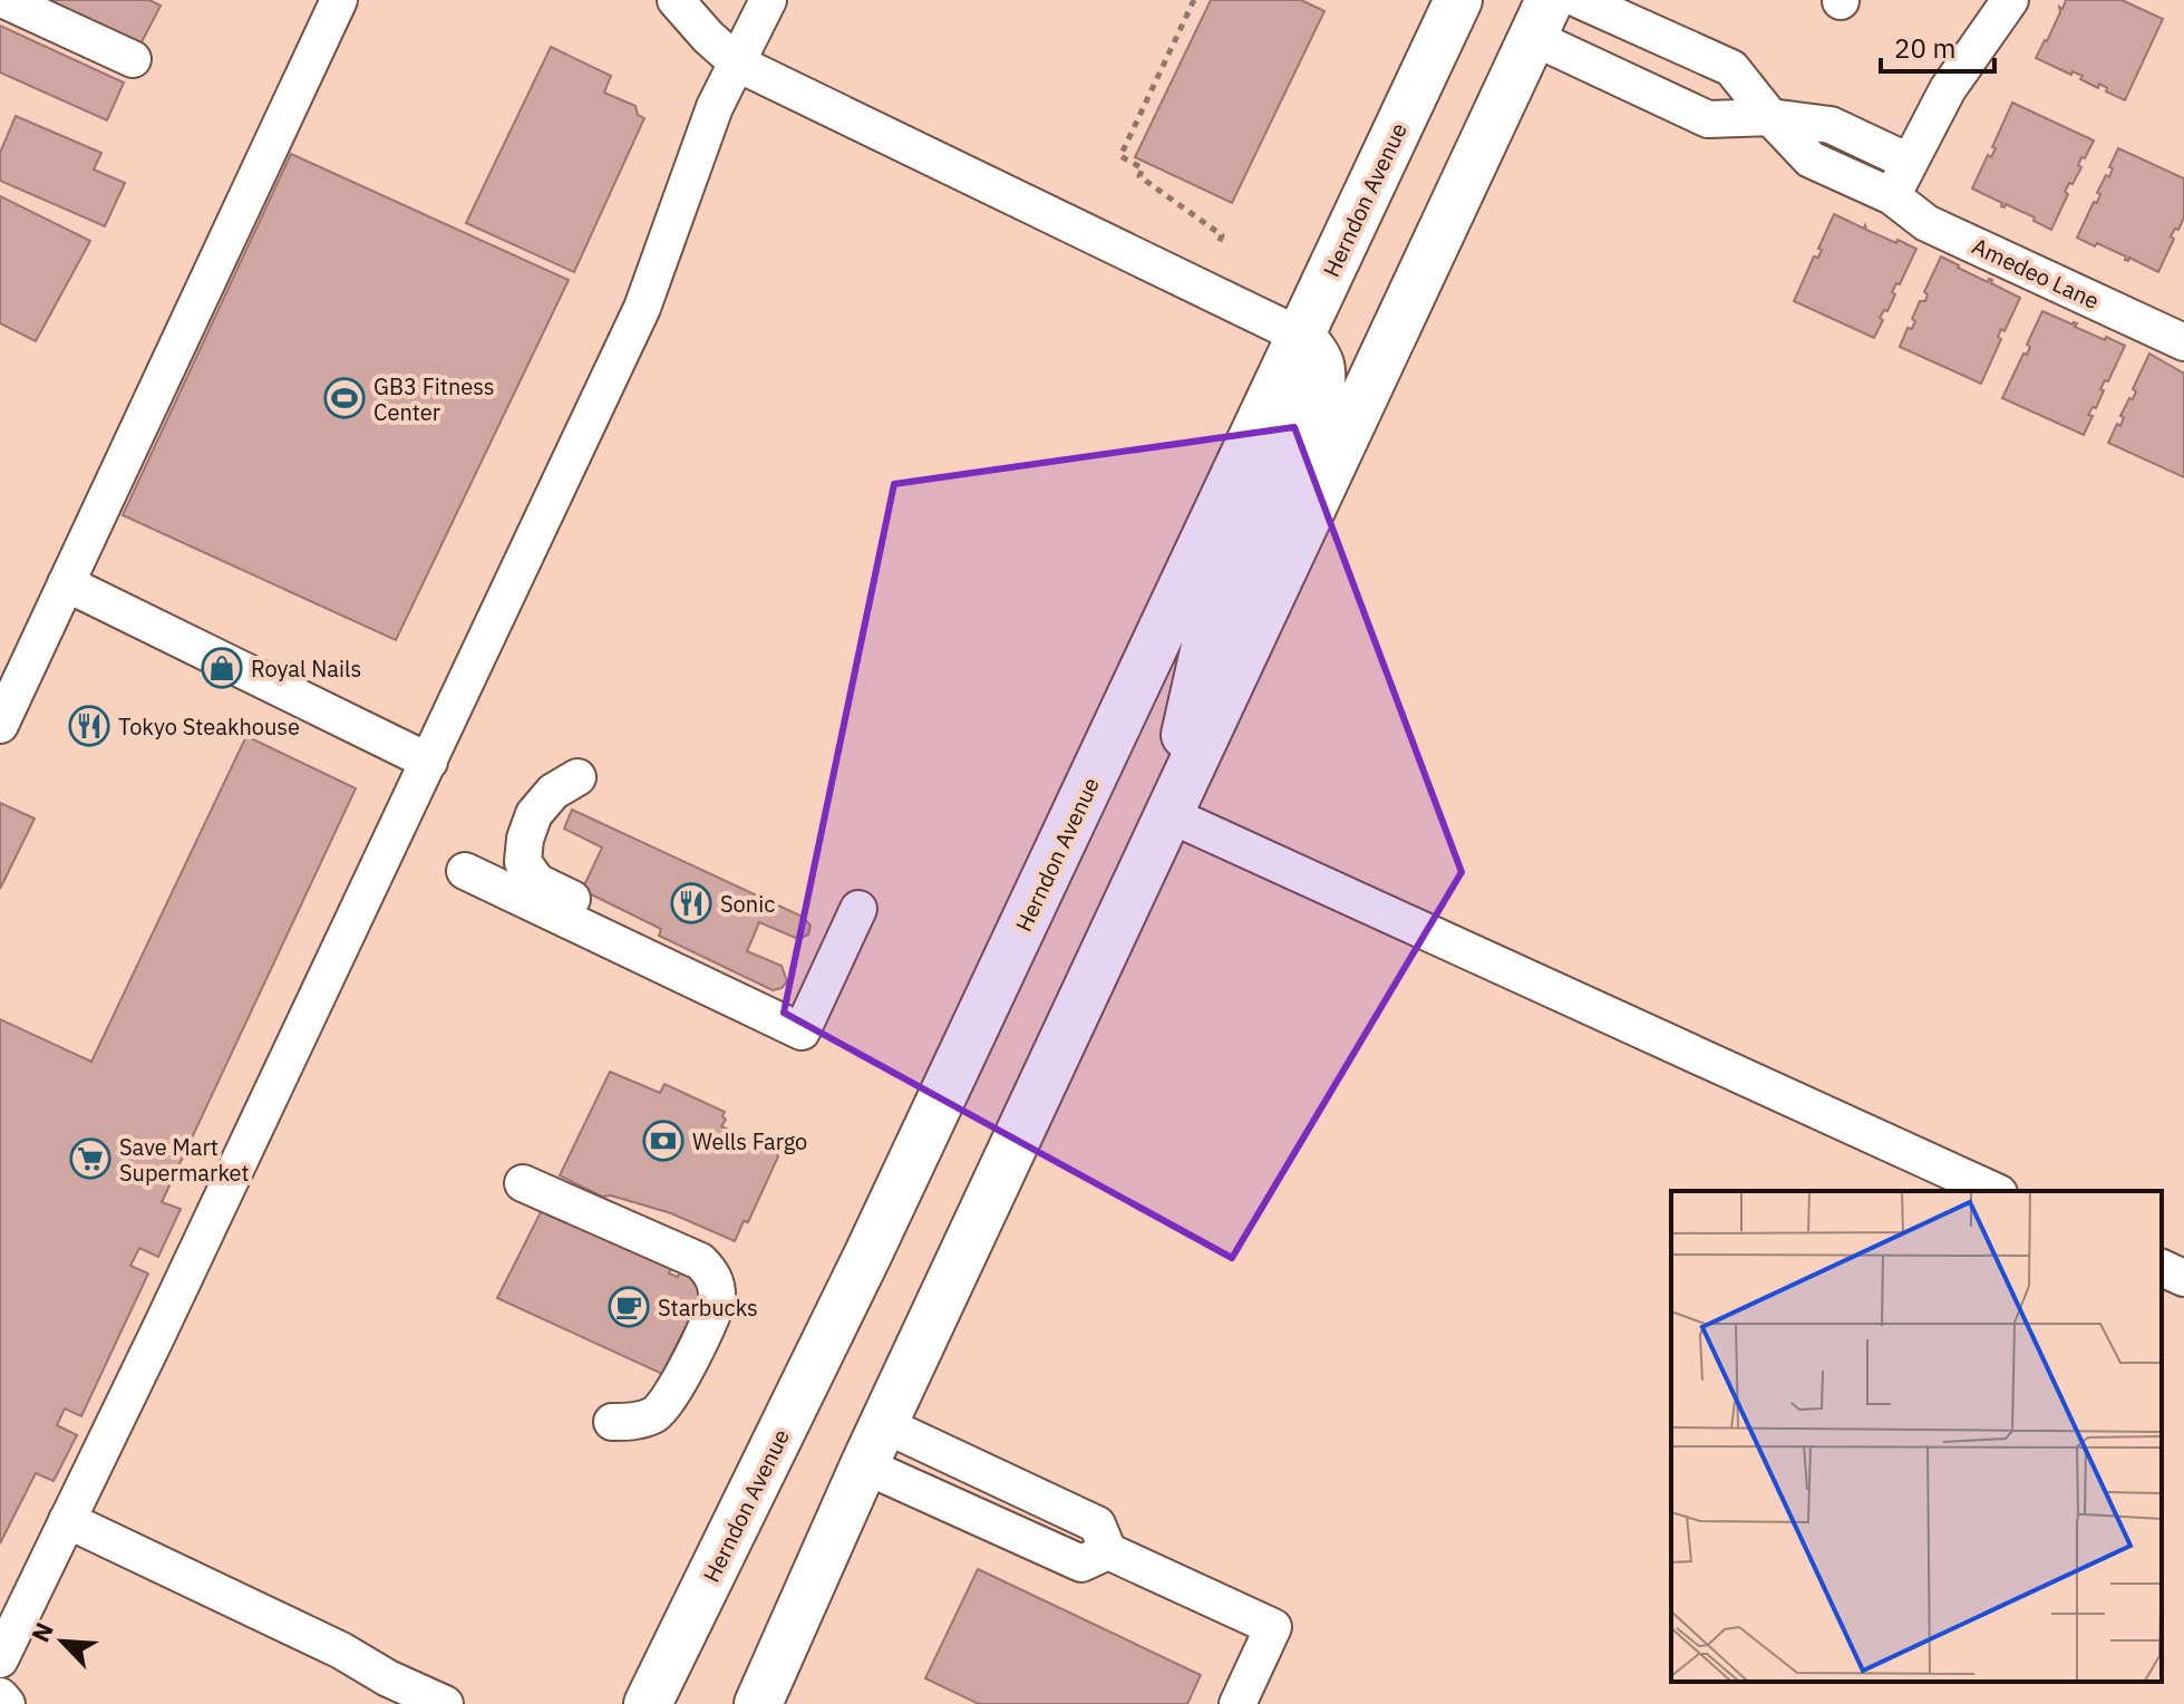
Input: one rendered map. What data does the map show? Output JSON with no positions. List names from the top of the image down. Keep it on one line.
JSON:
{"streets":{"main road":["Herndon Avenue"],"street":["Amedeo Lane"]},"places":{"sports":["GB3 Fitness Center"],"shop":["Royal Nails"],"restaurant":["Tokyo Steakhouse","Sonic"],"bank":["Wells Fargo"],"supermarket":["Save Mart Supermarket"],"cafe":["Starbucks"]},"scale_bar":"20 m","north":"top left"}
